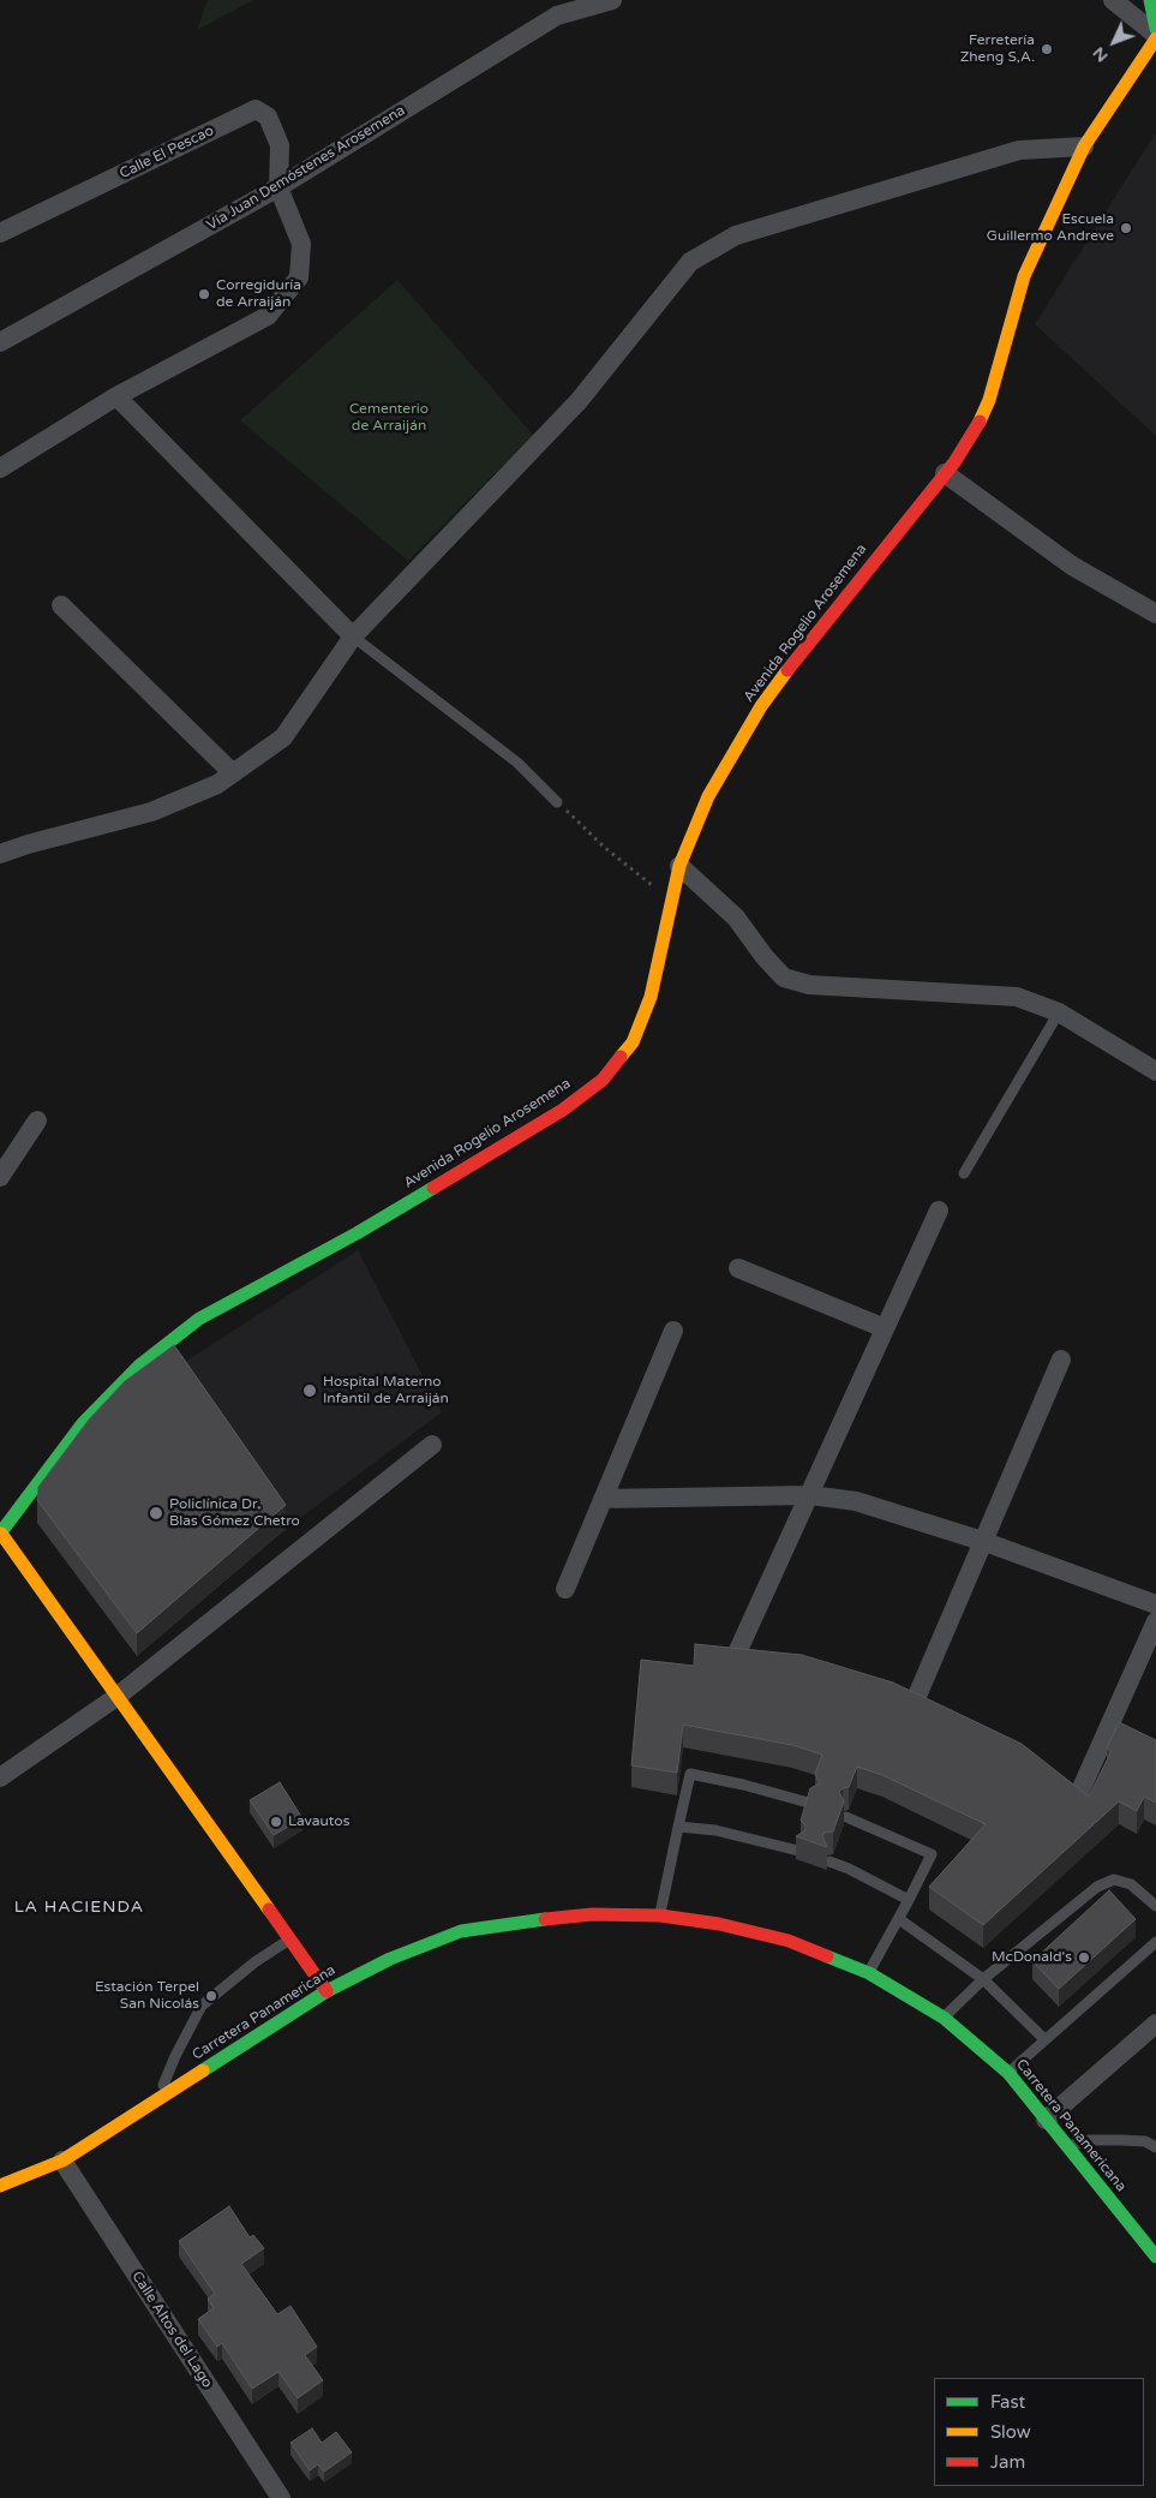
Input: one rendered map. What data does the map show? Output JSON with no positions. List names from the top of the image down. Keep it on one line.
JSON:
{"streets":{"main road":["Avenida Rogelio Arosemena","Carretera Panamericana"],"street":["Calle El Pescao","Vía Juan Demóstenes Arosemena","Calle Altos del Lago"]},"crossings":[["Calle El Pescao","Vía Juan Demóstenes Arosemena"],["Carretera Panamericana","Calle Altos del Lago"]],"districts":["LA HACIENDA"],"parks":["Cementerio de Arraiján"],"places":["Ferretería Zheng S,A.","Escuela Guillermo Andreve","Corregiduría de Arraiján","Hospital Materno Infantil de Arraiján","Policlínica Dr. Blas Gómez Chetro","Lavautos","McDonald's","Estación Terpel San Nicolás"],"legend":["Fast","Slow","Jam"],"north":"bottom left"}
